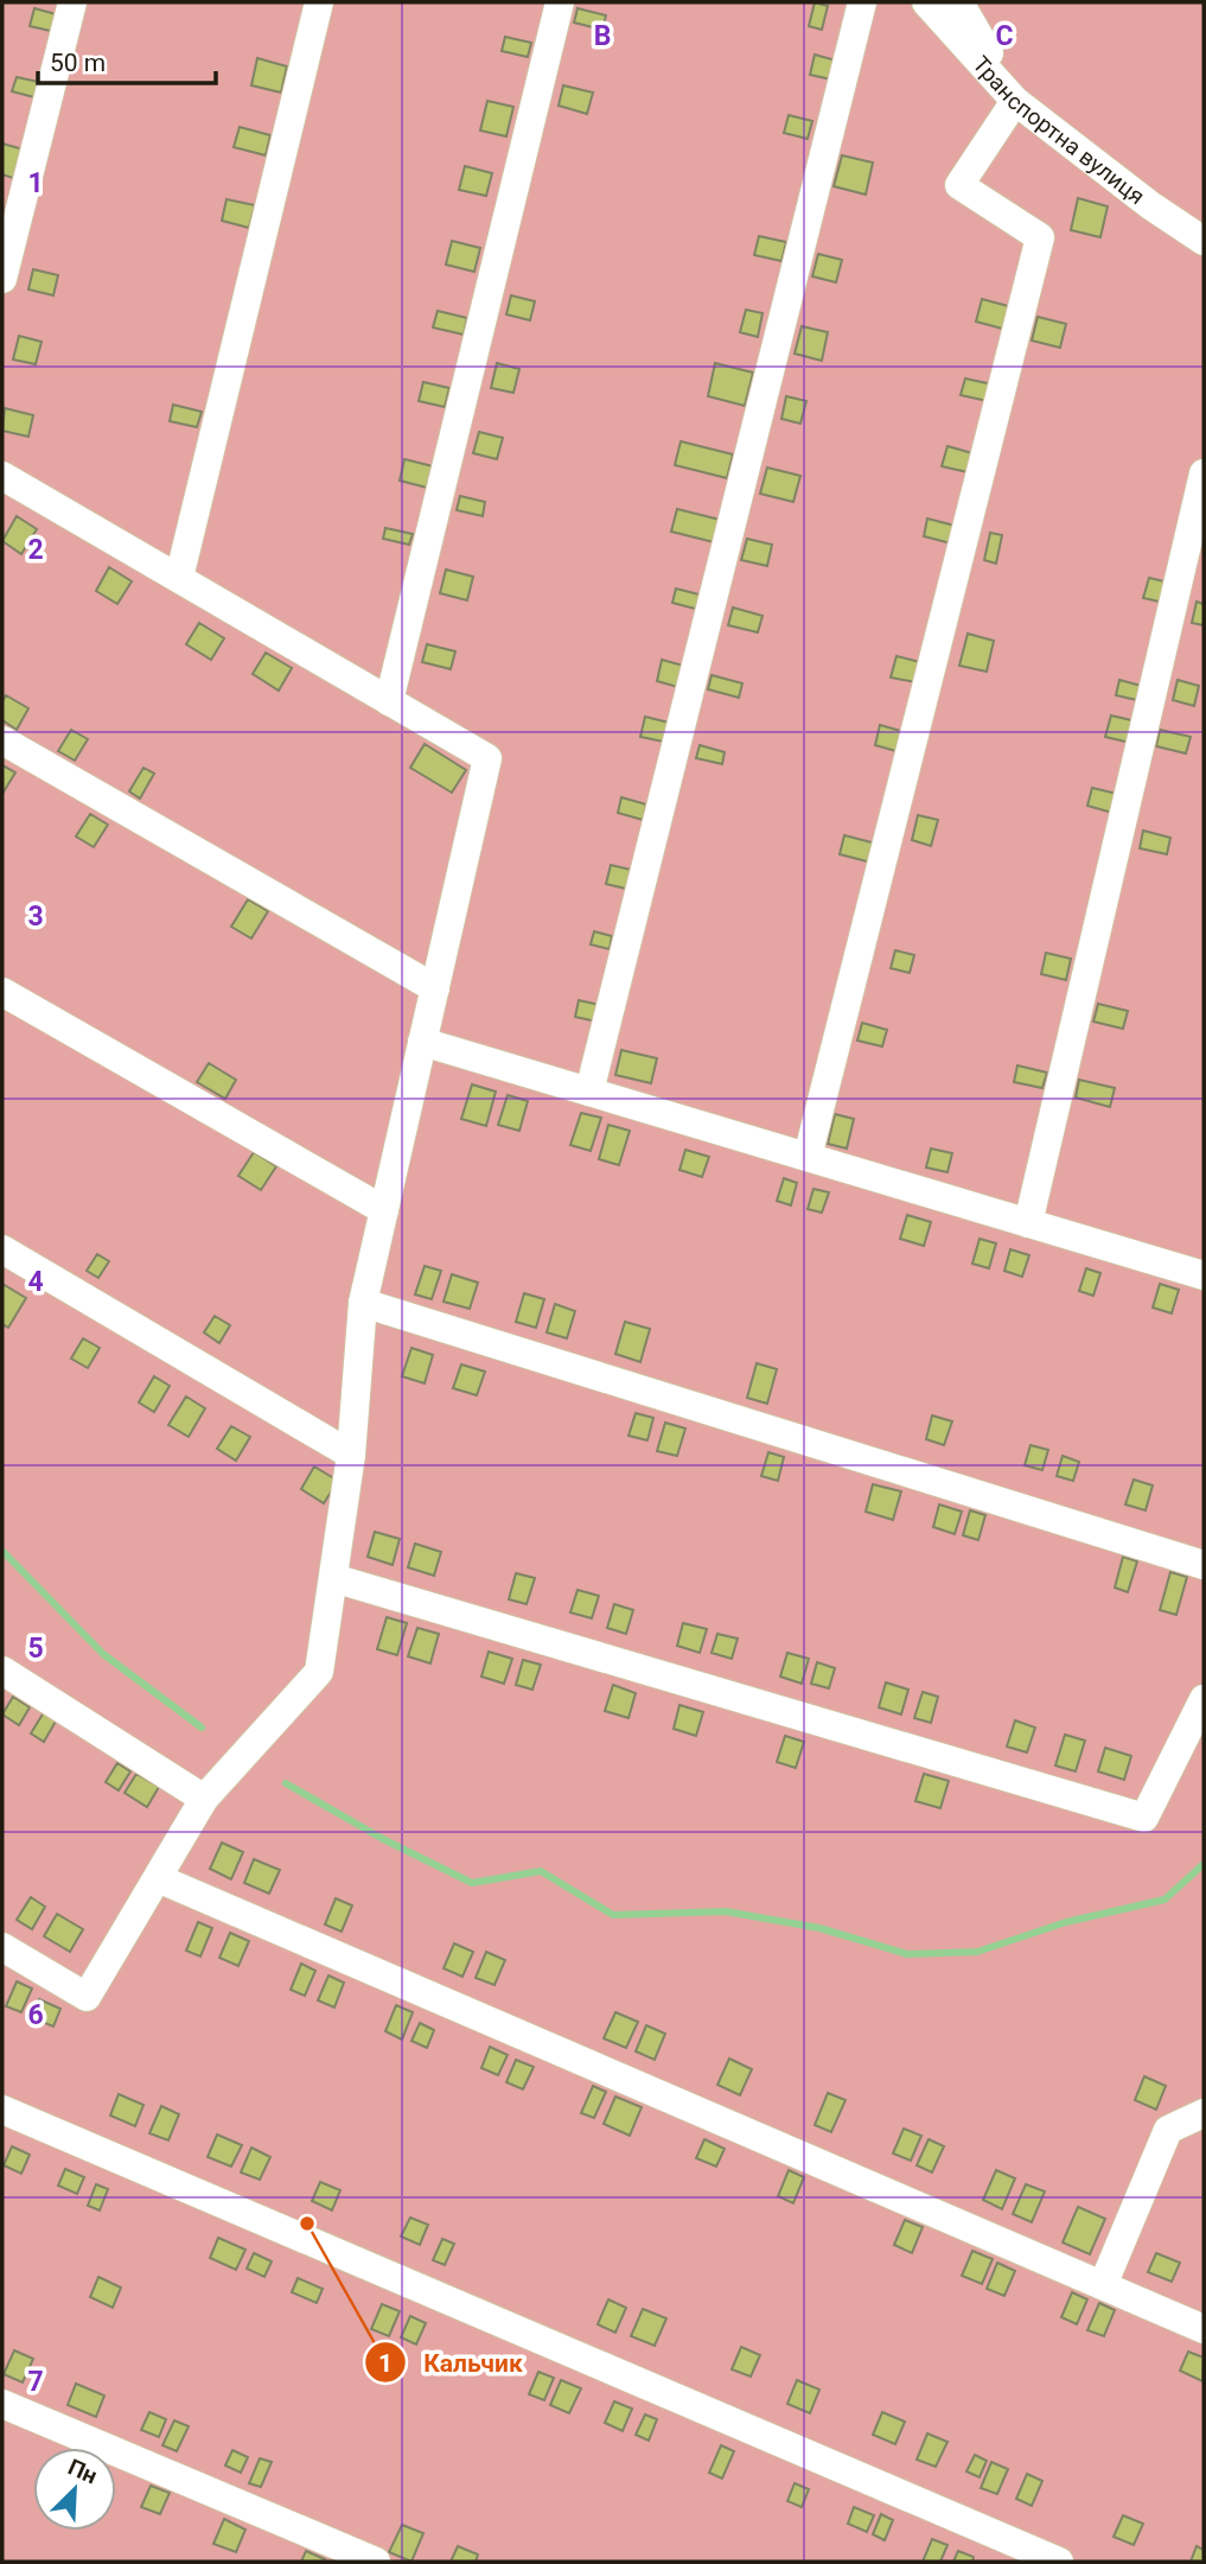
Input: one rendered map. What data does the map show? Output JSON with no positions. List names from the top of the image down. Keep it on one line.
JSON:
{"streets":{"street":["Транспортна вулиця"]},"places":["Кальчик"],"scale_bar":"50 m","north":"top right","grid":{"columns":["B","C"],"rows":["1","2","3","4","5","6","7"]}}
